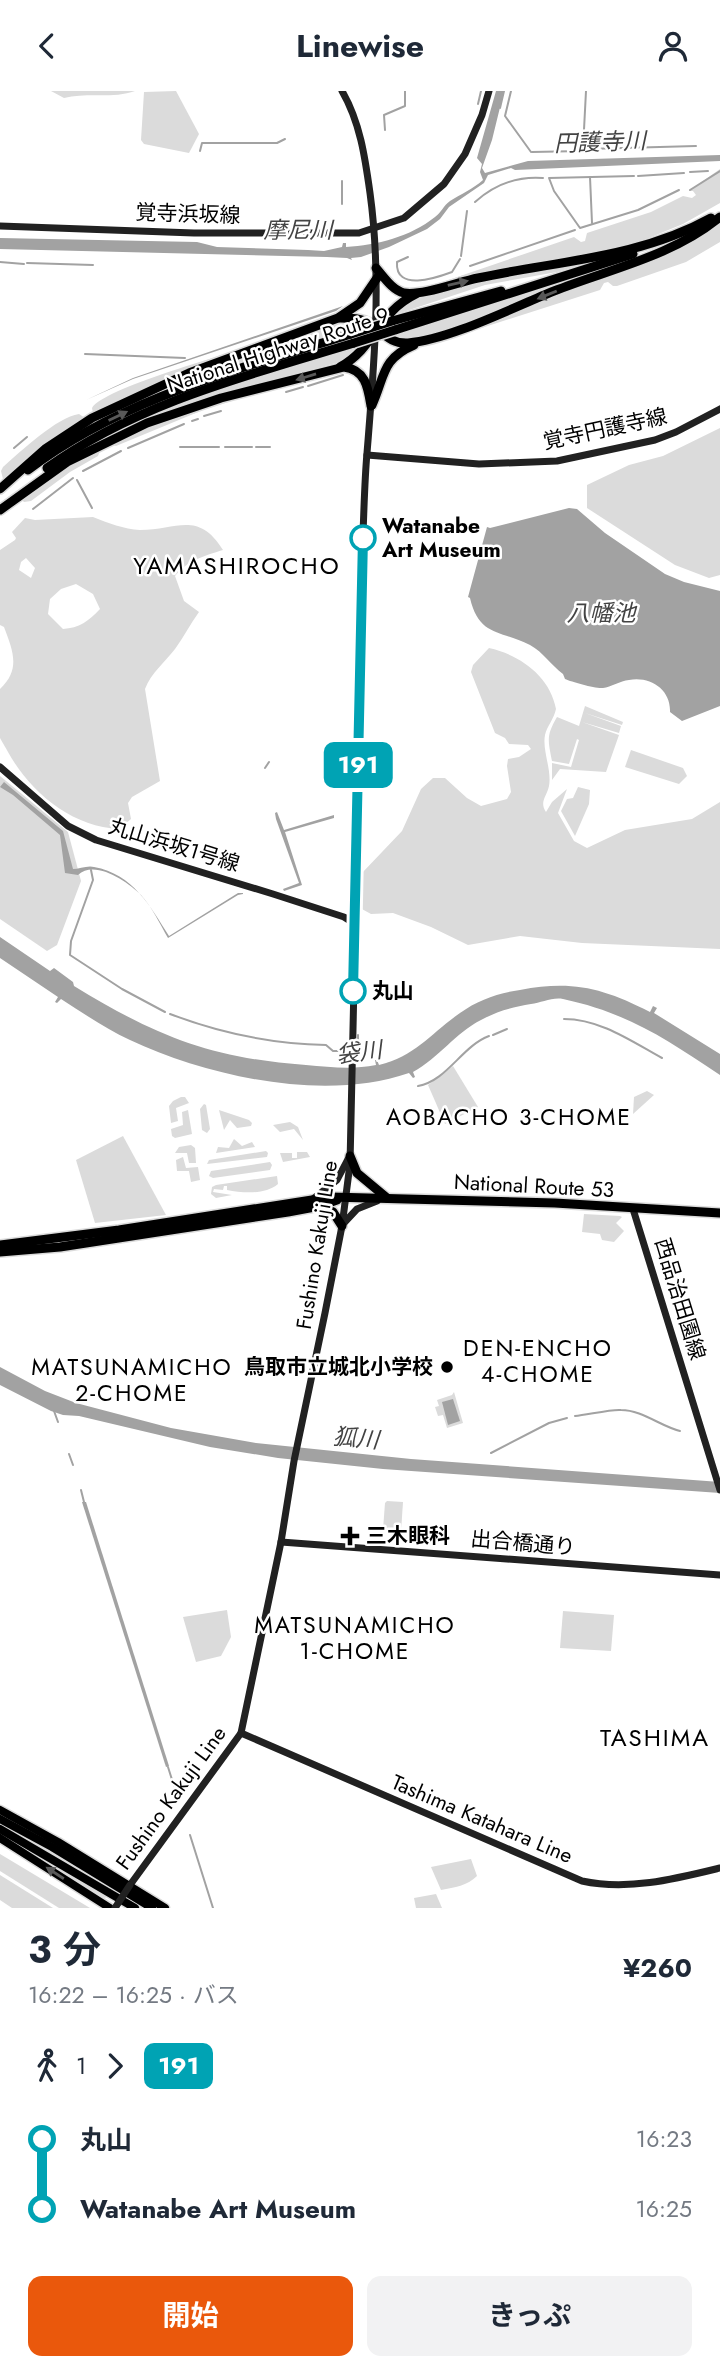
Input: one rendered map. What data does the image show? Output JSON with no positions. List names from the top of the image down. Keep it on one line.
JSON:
{"streets":{"highway":["National Highway Route 9","National Route 53"],"main road":["覚寺浜坂線","覚寺円護寺線","丸山浜坂1号線","Fushino Kakuji Line","西品治田園線","出合橋通り","Tashima Katahara Line"]},"crossings":[["覚寺浜坂線","Fushino Kakuji Line"],["覚寺円護寺線","Fushino Kakuji Line"],["丸山浜坂1号線","Fushino Kakuji Line"],["National Route 53","Fushino Kakuji Line"],["National Route 53","西品治田園線"],["Fushino Kakuji Line","出合橋通り"],["Fushino Kakuji Line","Tashima Katahara Line"]],"districts":["YAMASHIROCHO","AOBACHO 3-CHOME","DEN-ENCHO 4-CHOME","MATSUNAMICHO 2-CHOME","MATSUNAMICHO 1-CHOME","TASHIMA"],"water":["円護寺川","摩尼川","八幡池","袋川","狐川"],"places":{"other":["Watanabe Art Museum","丸山","鳥取市立城北小学校"],"health":["三木眼科"]},"lines":["bus line 191"],"page":{"header":"Linewise","on_map":"191","heading":["3 分","16:22 – 16:25 · バス","¥260"],"legs":["1","191"],"list":[{"name":"丸山","value":"16:23"},{"name":"Watanabe Art Museum","value":"16:25"}],"buttons":["開始","きっぷ"]}}
